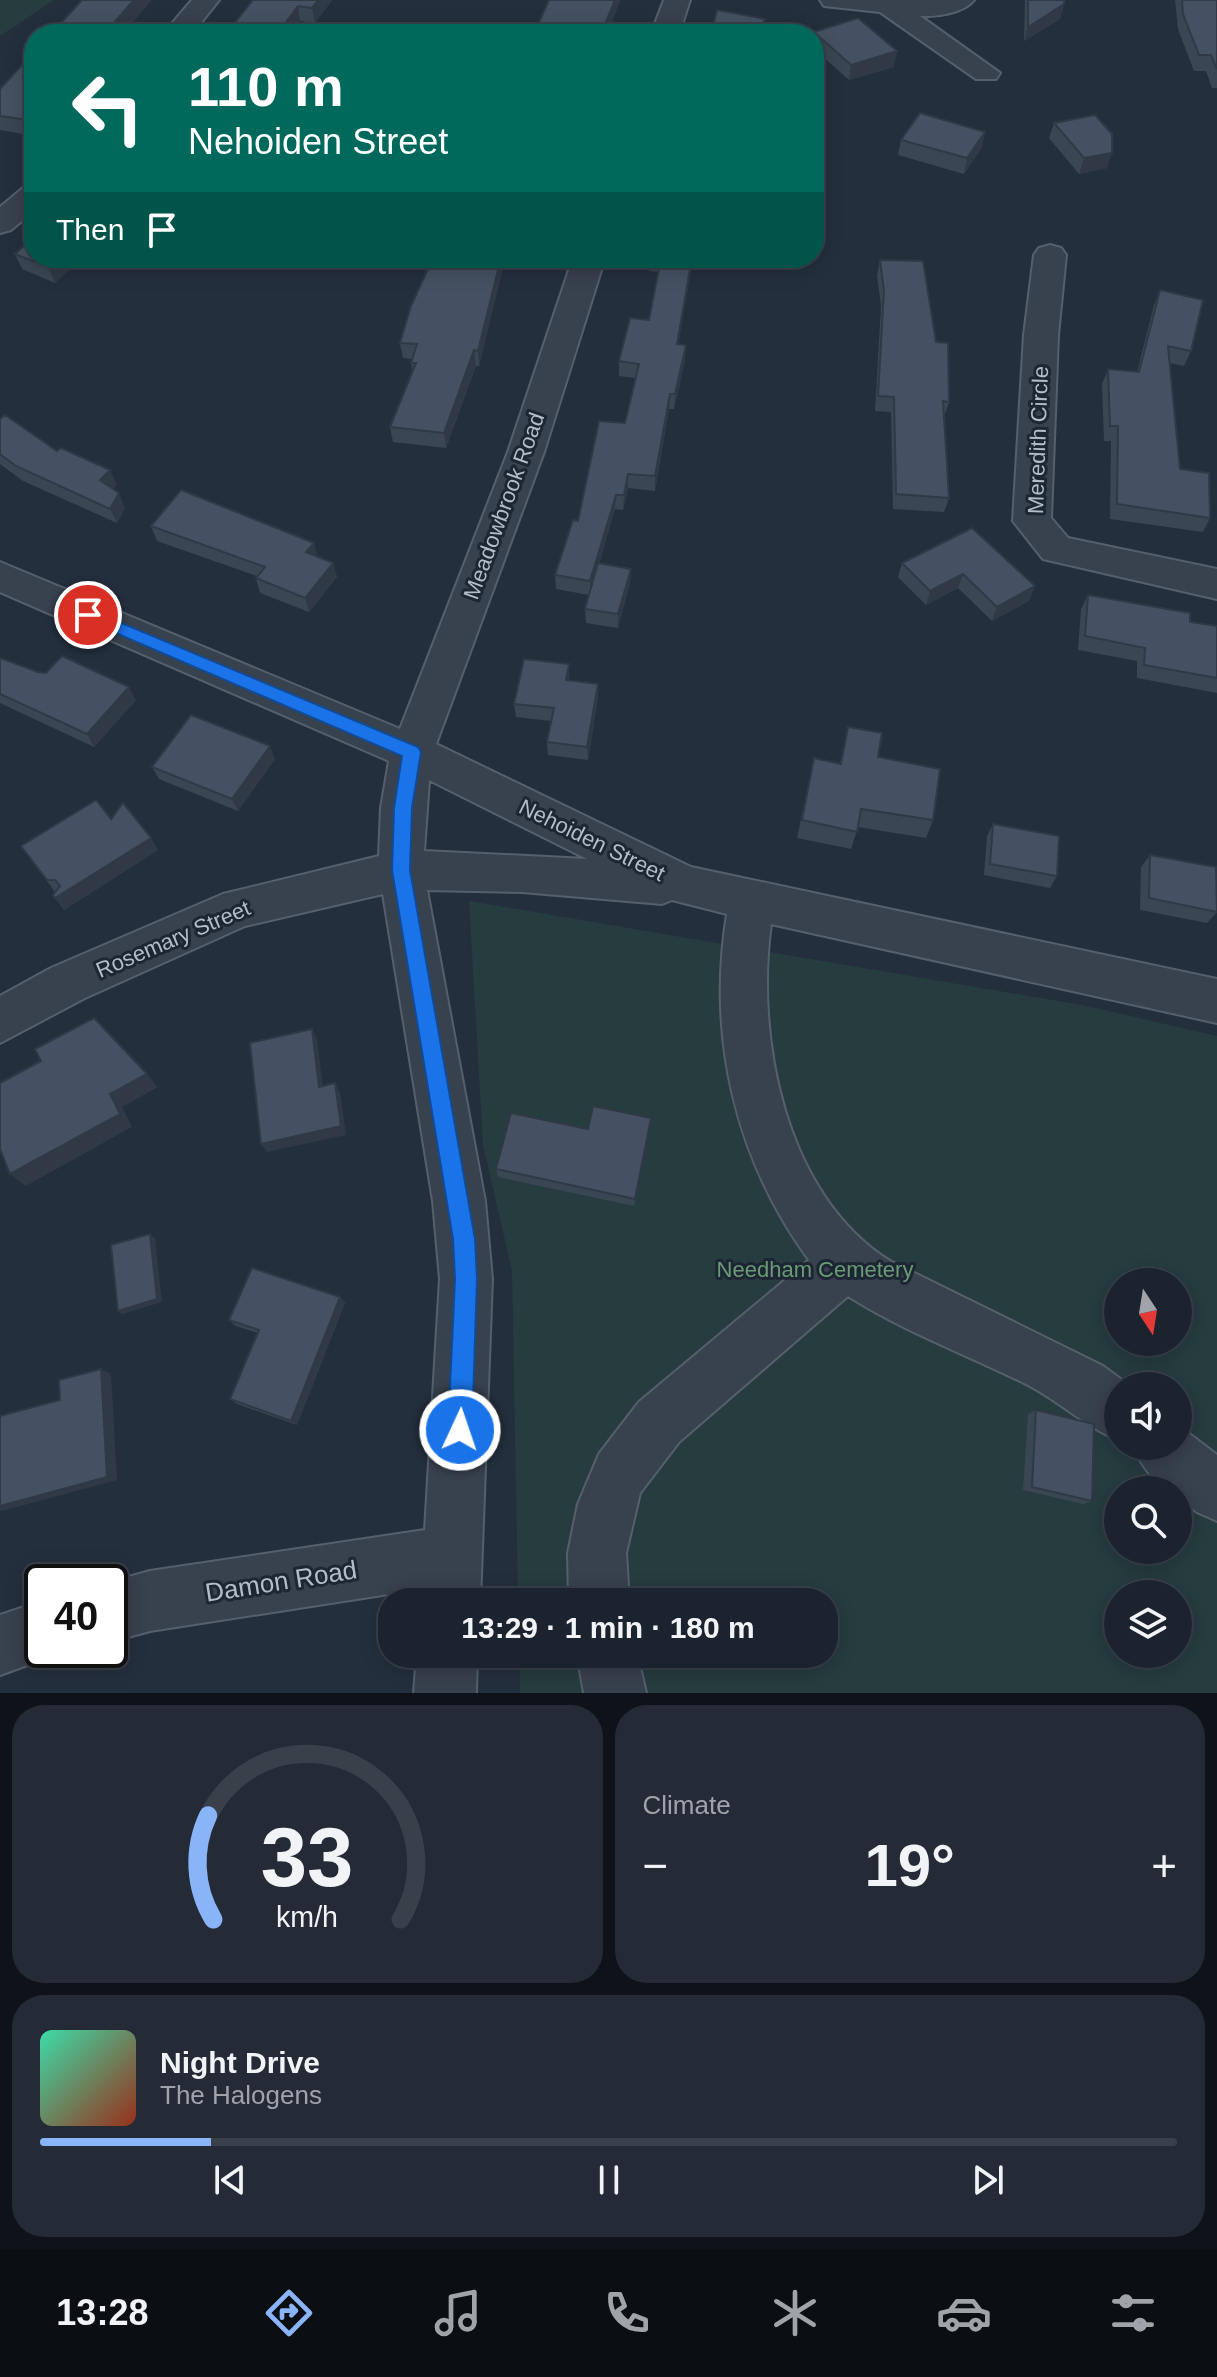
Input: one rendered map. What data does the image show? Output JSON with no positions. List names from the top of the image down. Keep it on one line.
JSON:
{"streets":{"street":["Meredith Circle","Meadowbrook Road","Nehoiden Street","Rosemary Street","Damon Road"]},"crossings":[["Meadowbrook Road","Nehoiden Street"],["Meadowbrook Road","Rosemary Street"],["Meadowbrook Road","Damon Road"],["Nehoiden Street","Rosemary Street"]],"parks":["Needham Cemetery"],"north":"bottom","page":{"turn":["110 m","Nehoiden Street"],"then":"Then","limit":"40","trip":"13:29 · 1 min · 180 m","tile":"Climate","heat":["−","19°","+"],"song":["Night Drive","The Halogens"],"tabs":"13:28","gauge":["33","km/h"]}}
